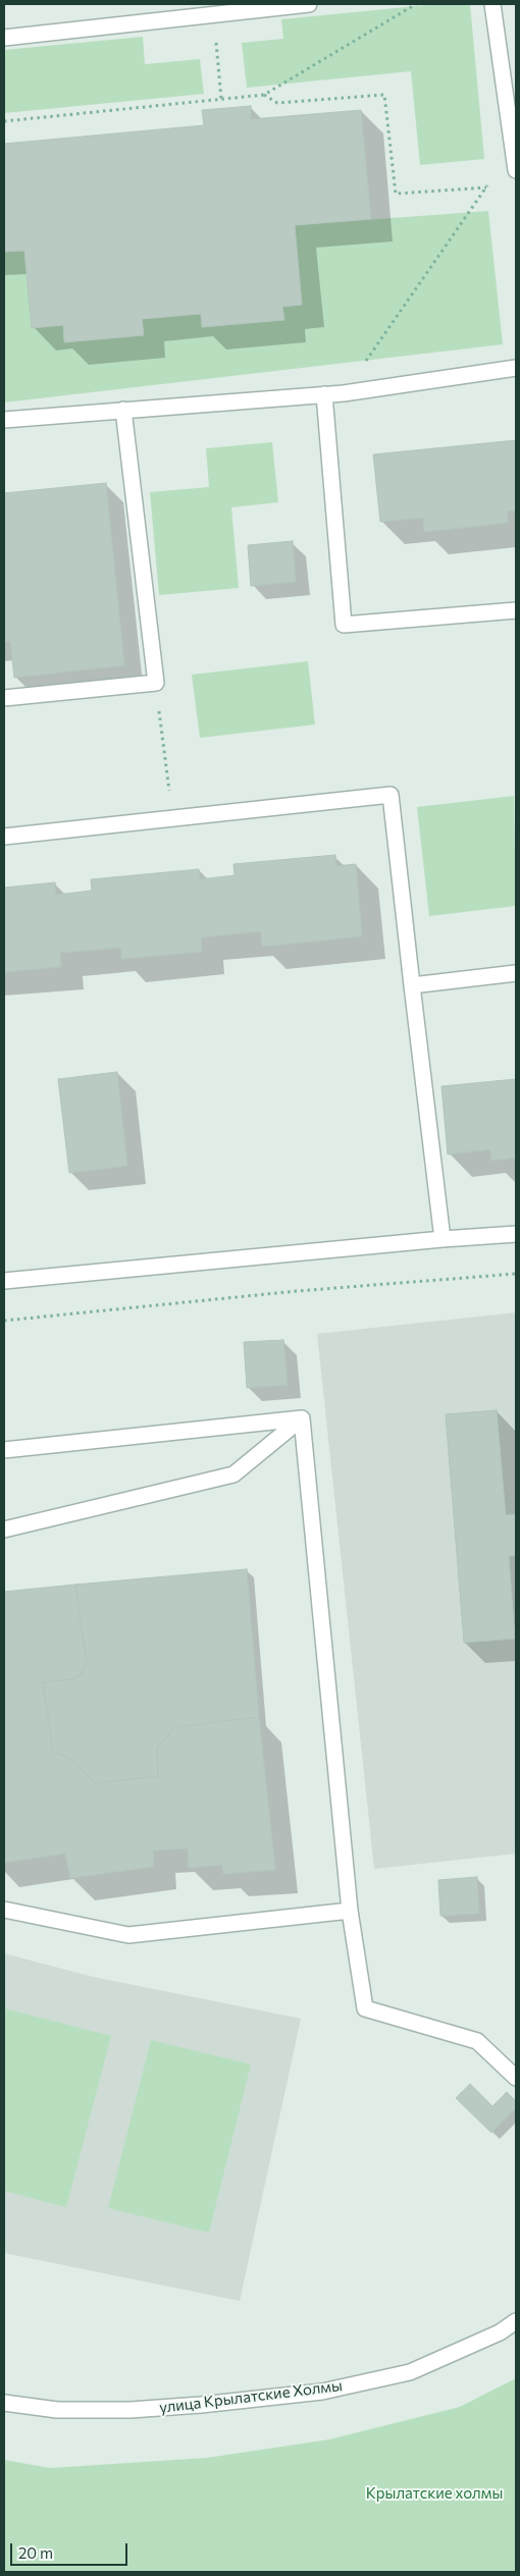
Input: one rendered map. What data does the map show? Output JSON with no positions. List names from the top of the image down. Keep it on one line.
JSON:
{"streets":{"street":["улица Крылатские Холмы"]},"parks":["Крылатские холмы"],"scale_bar":"20 m"}
